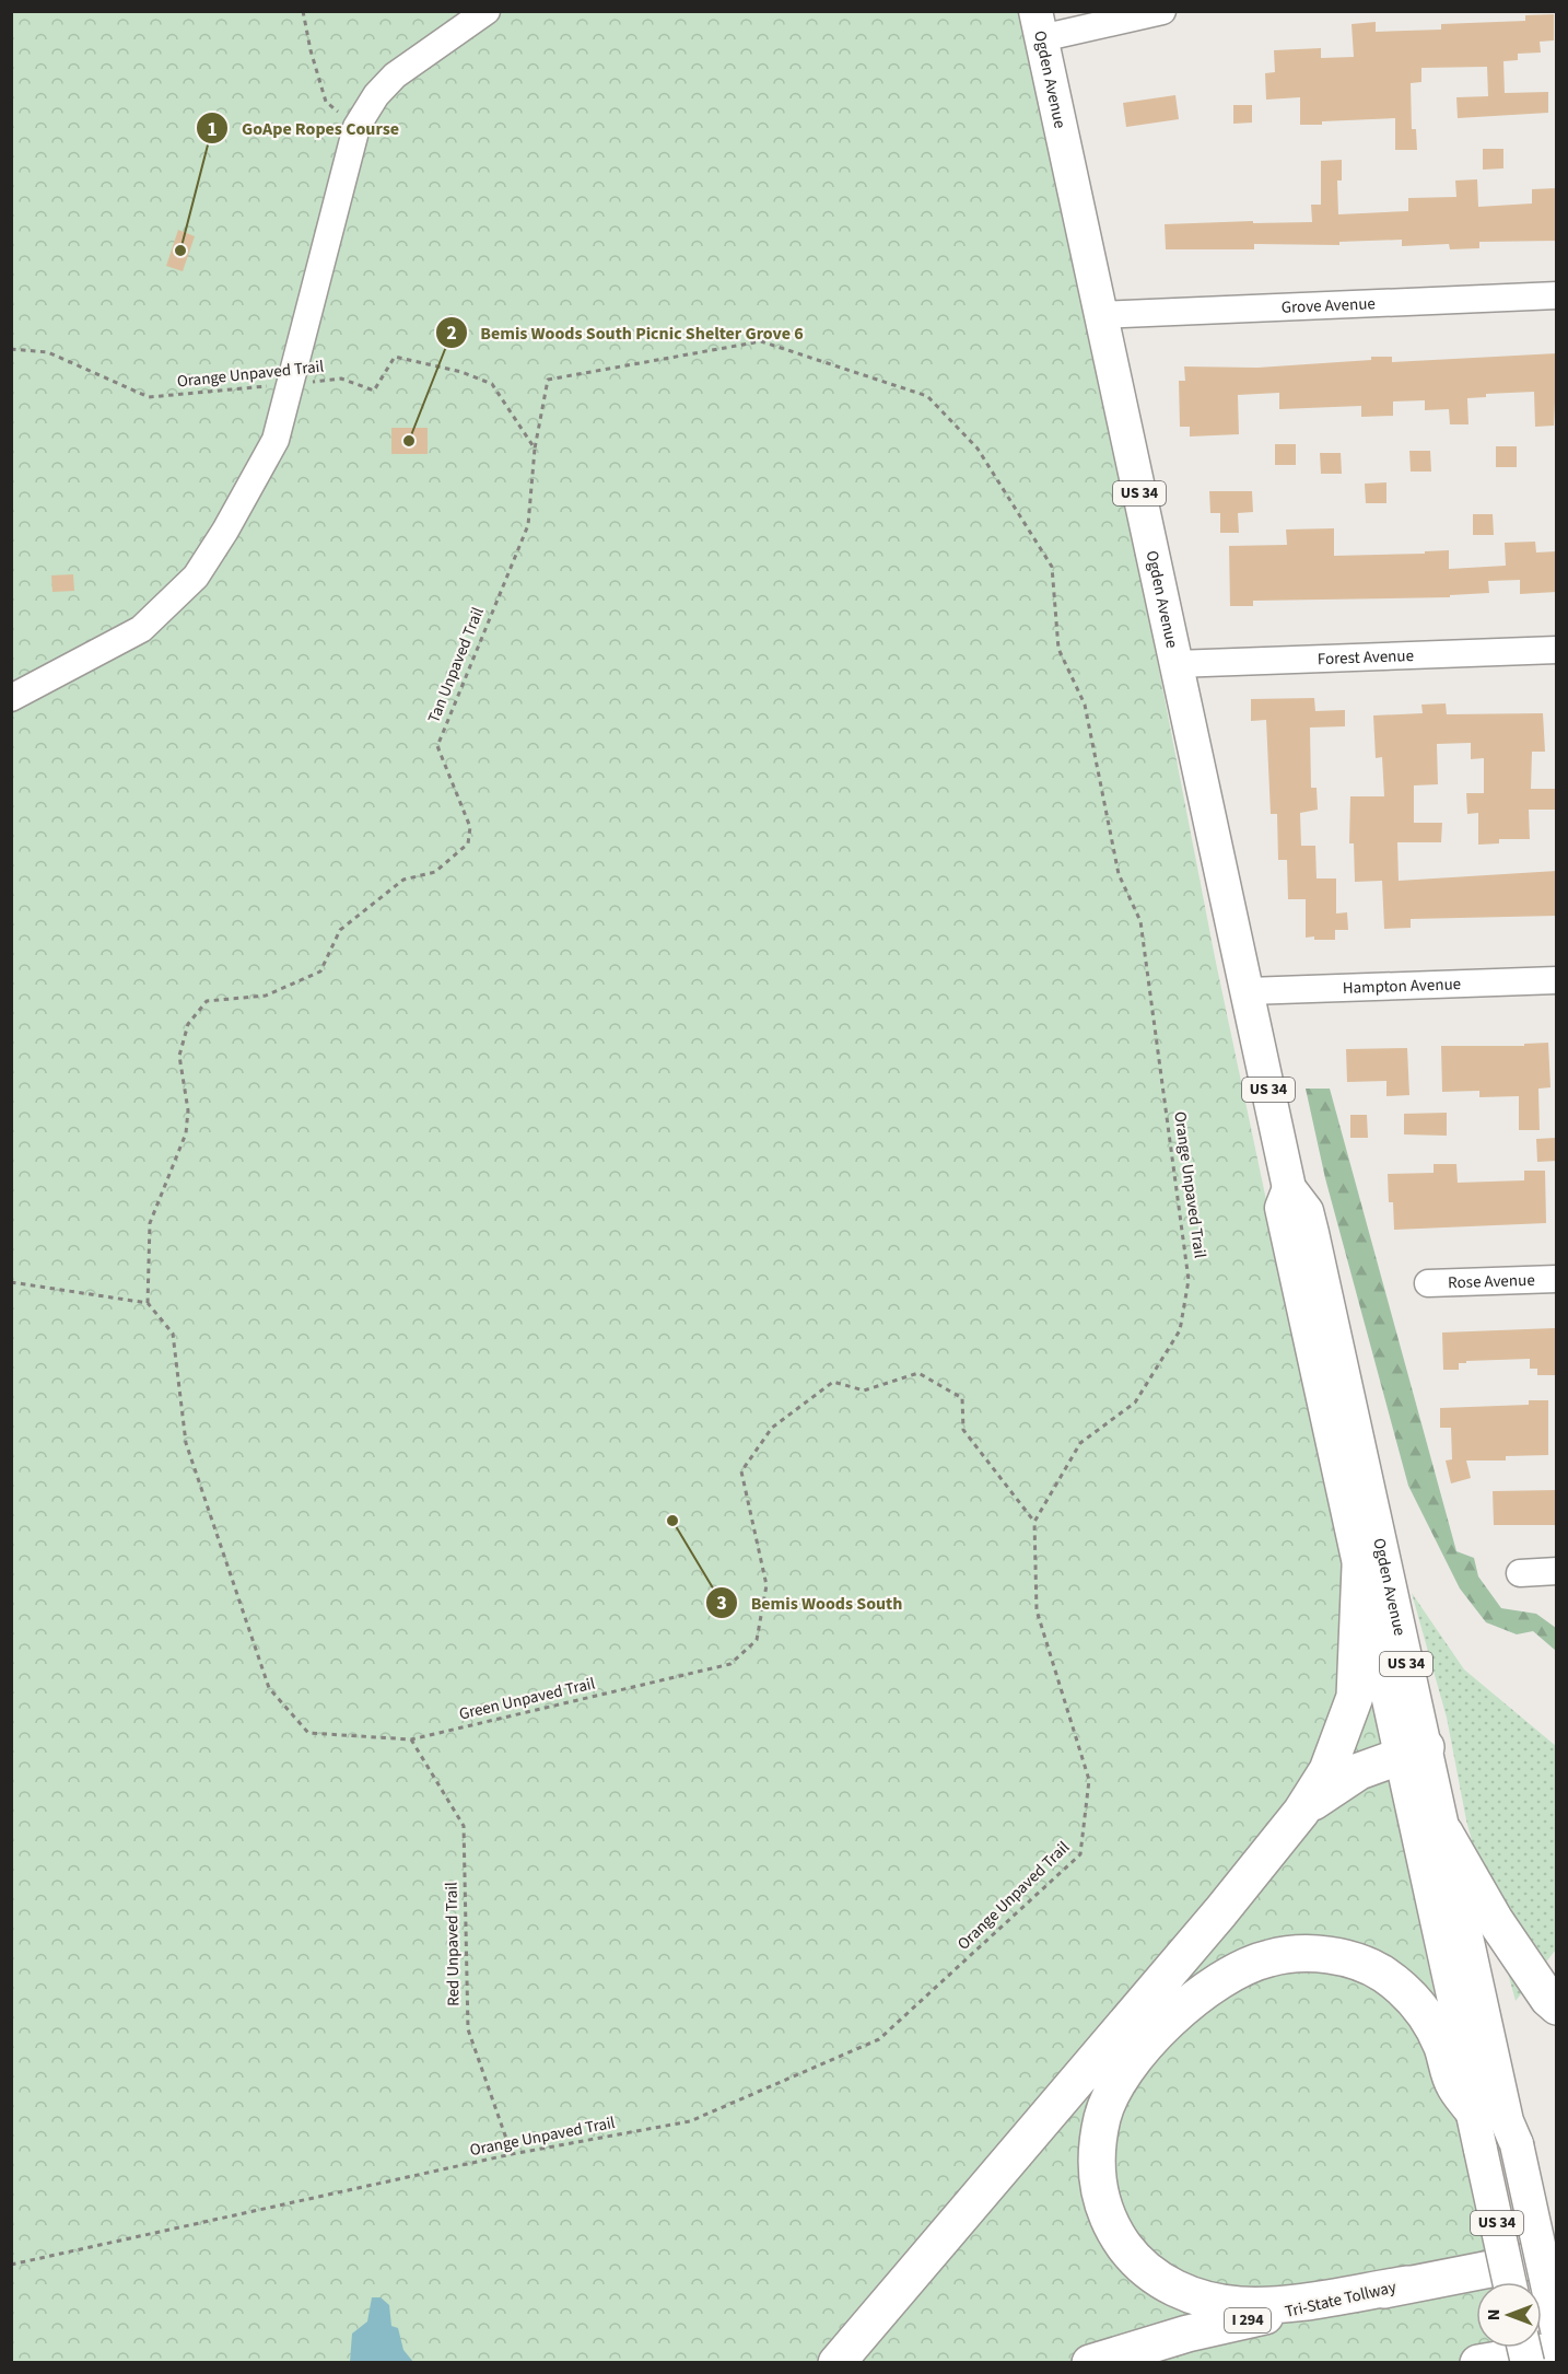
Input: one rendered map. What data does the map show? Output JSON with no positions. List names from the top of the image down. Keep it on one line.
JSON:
{"streets":{"highway":["Tri-State Tollway","I 294"],"main road":["Ogden Avenue","US 34"],"street":["Grove Avenue","Forest Avenue","Hampton Avenue","Rose Avenue"],"path":["Orange Unpaved Trail","Tan Unpaved Trail","Green Unpaved Trail","Red Unpaved Trail"]},"crossings":[["Ogden Avenue","Grove Avenue"],["Ogden Avenue","Forest Avenue"],["Ogden Avenue","Hampton Avenue"],["Orange Unpaved Trail","Tan Unpaved Trail"],["Orange Unpaved Trail","Green Unpaved Trail"],["Orange Unpaved Trail","Red Unpaved Trail"],["Tan Unpaved Trail","Green Unpaved Trail"],["Green Unpaved Trail","Red Unpaved Trail"]],"places":["GoApe Ropes Course","Bemis Woods South Picnic Shelter Grove 6","Bemis Woods South"],"north":"left"}
